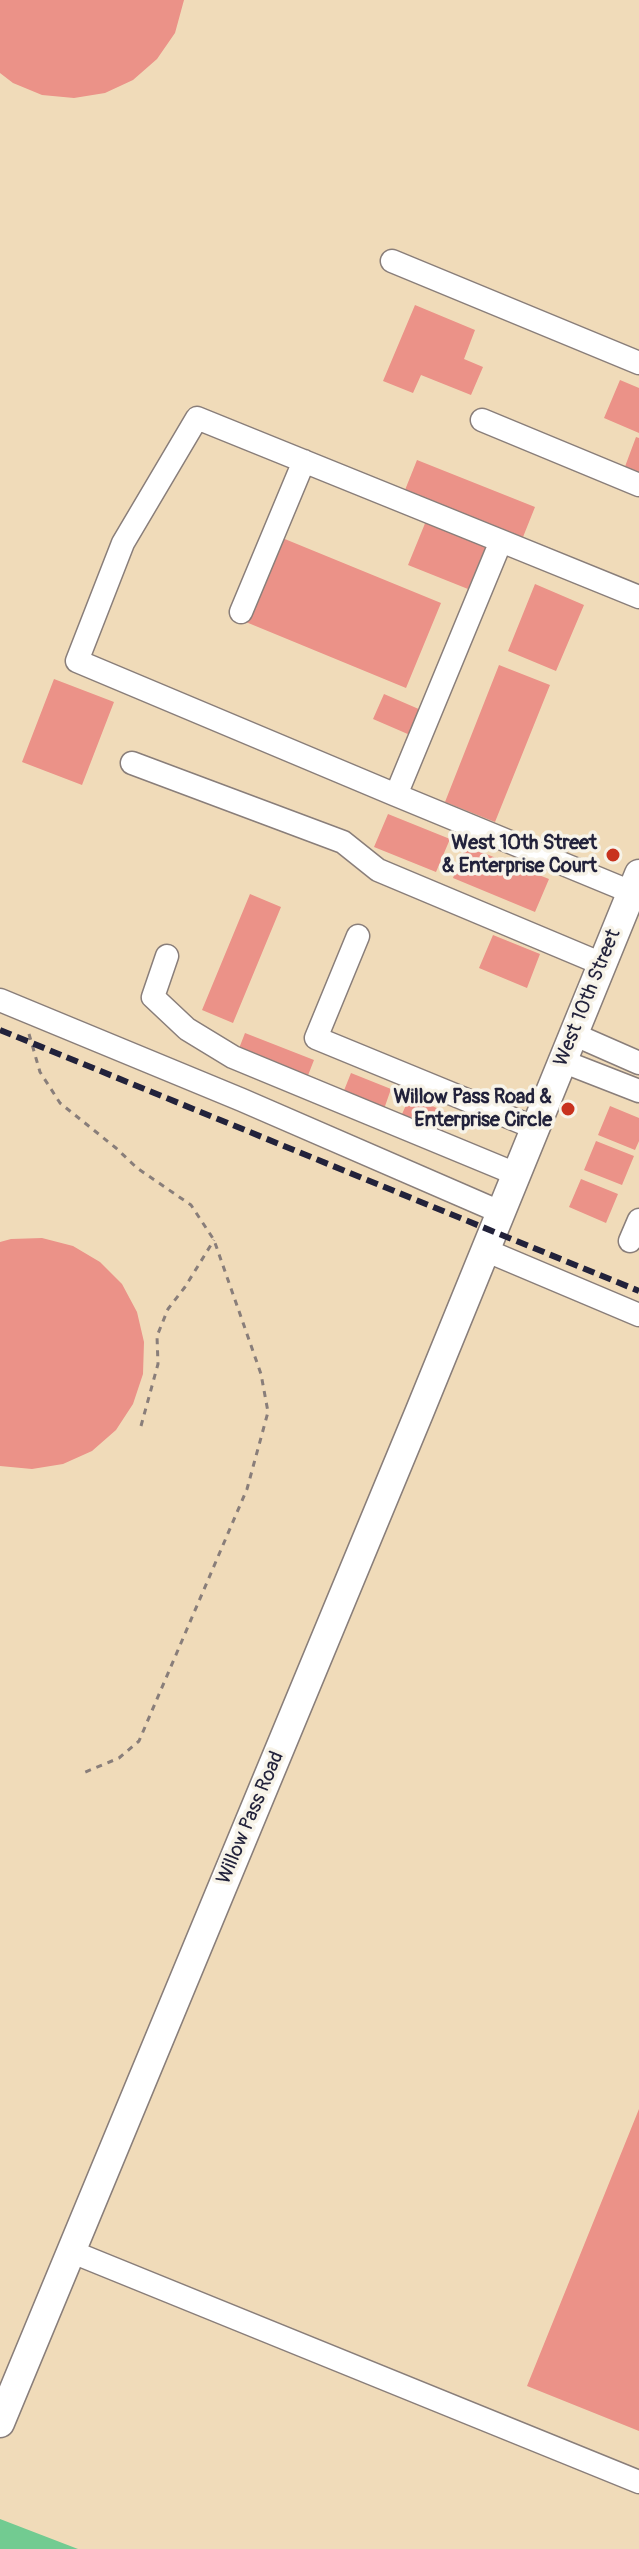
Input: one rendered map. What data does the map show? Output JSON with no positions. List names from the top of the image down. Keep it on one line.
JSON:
{"streets":{"main road":["West 10th Street","Willow Pass Road"]},"crossings":[["West 10th Street","Willow Pass Road"]],"places":["West 10th Street & Enterprise Court","Willow Pass Road & Enterprise Circle"]}
